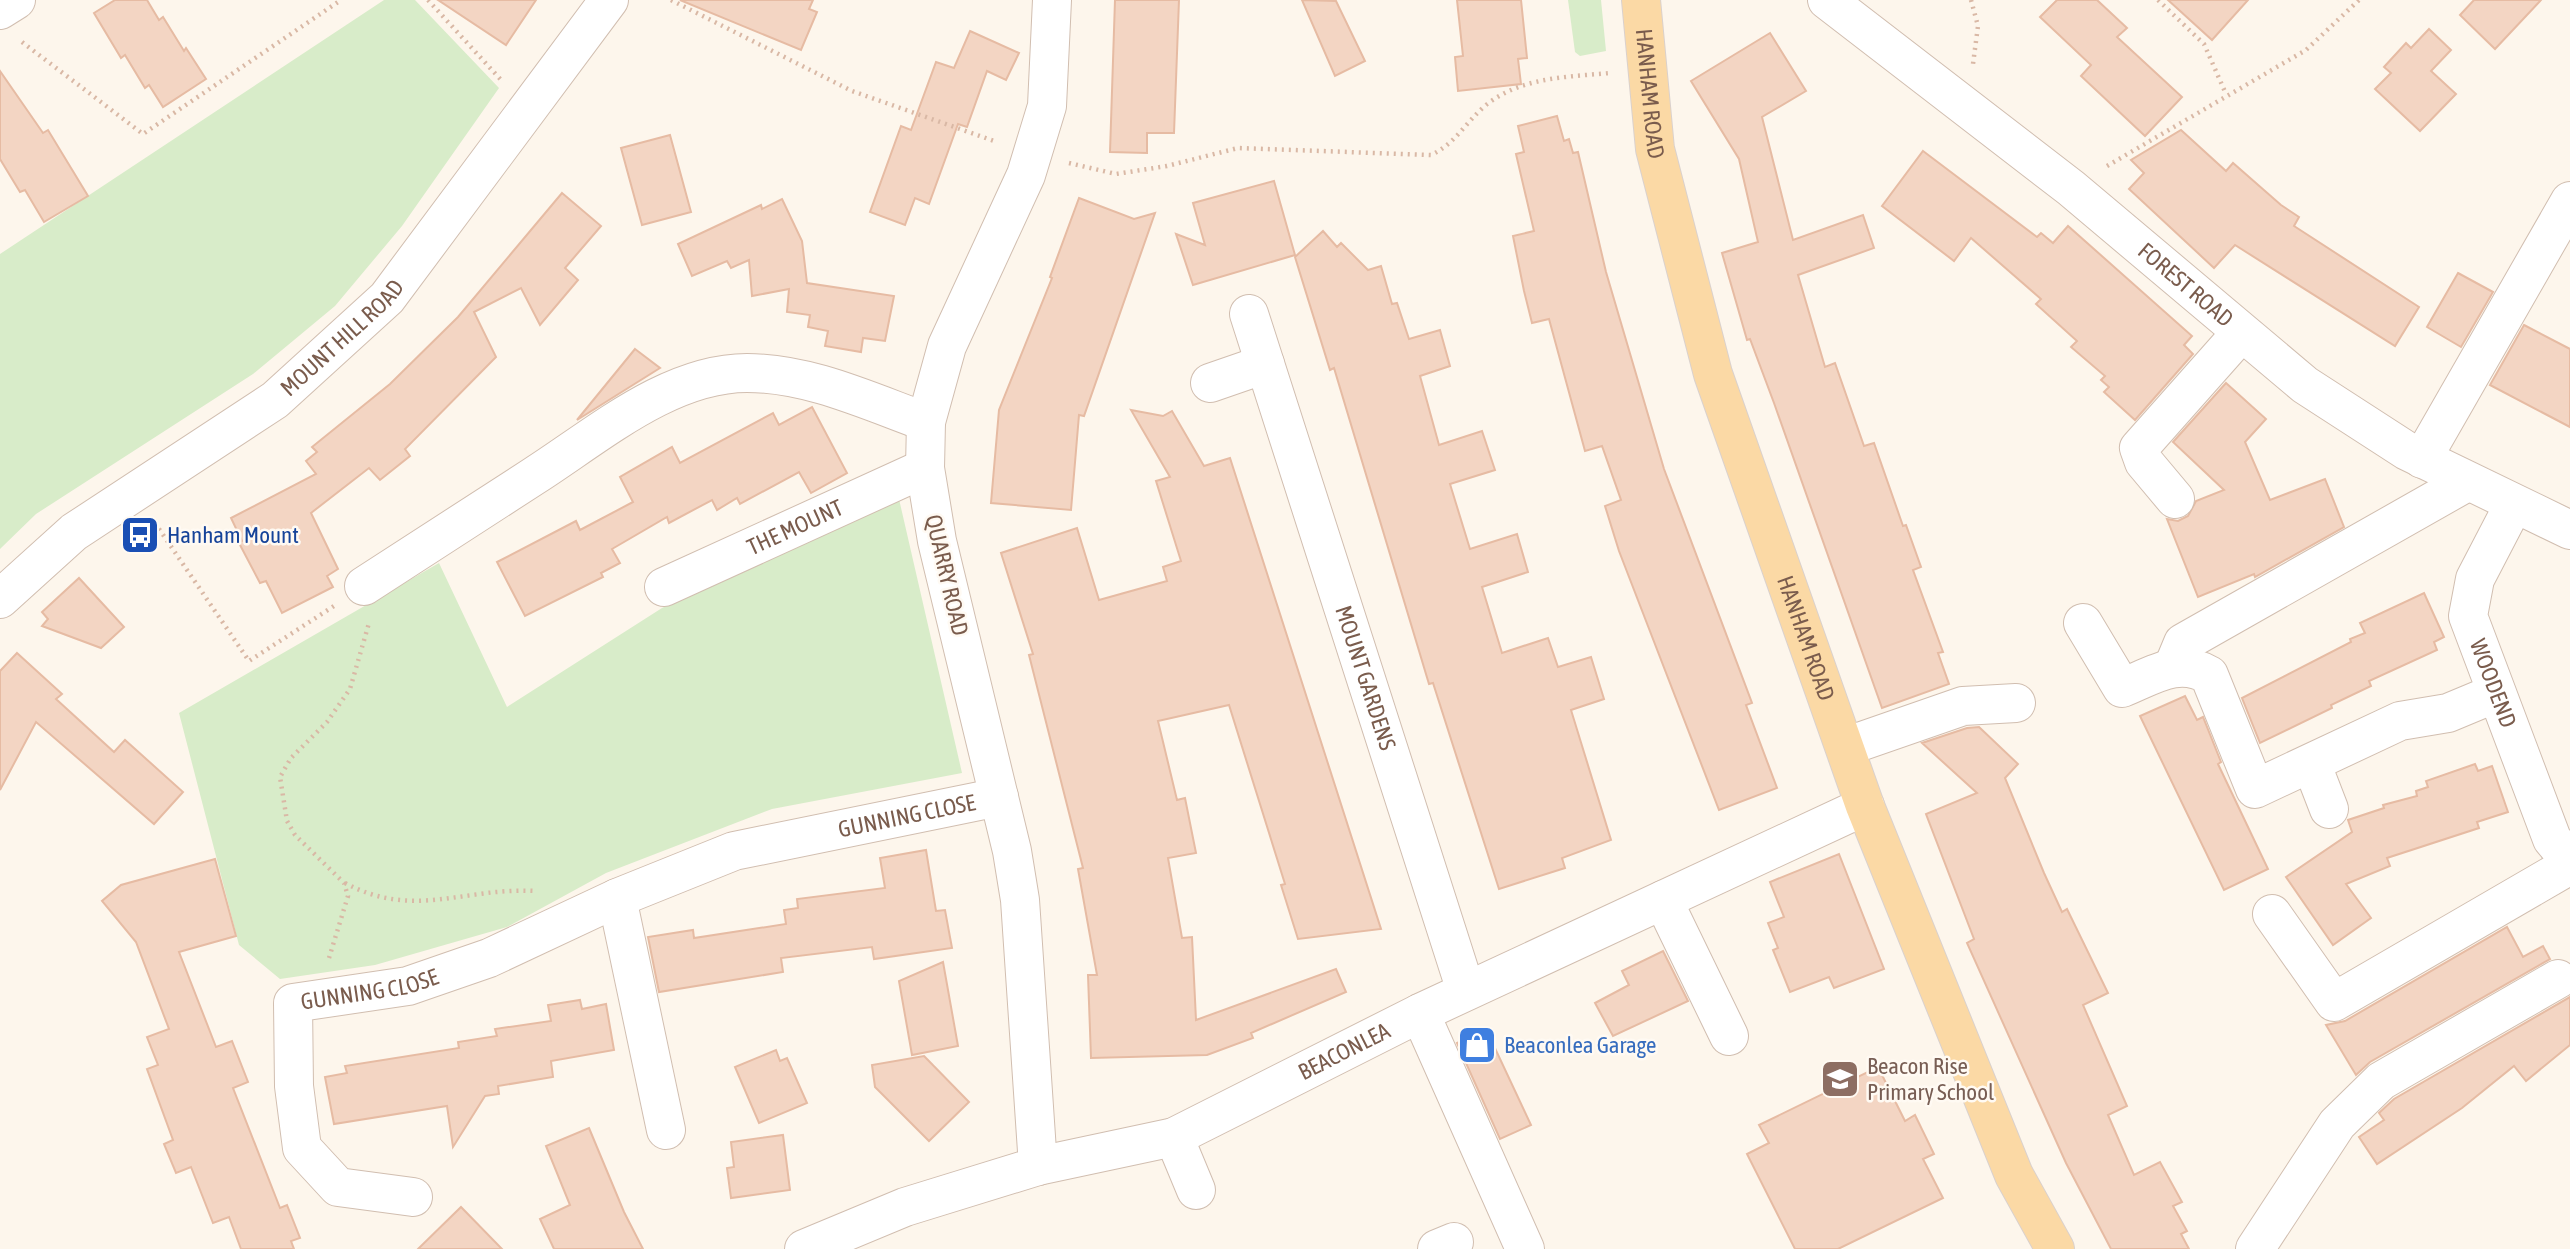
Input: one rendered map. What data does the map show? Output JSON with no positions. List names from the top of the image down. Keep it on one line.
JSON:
{"streets":{"main road":["HANHAM ROAD"],"street":["FOREST ROAD","MOUNT HILL ROAD","THE MOUNT","QUARRY ROAD","MOUNT GARDENS","WOODEND","GUNNING CLOSE","BEACONLEA"]},"crossings":[["HANHAM ROAD","BEACONLEA"],["FOREST ROAD","WOODEND"],["THE MOUNT","QUARRY ROAD"],["QUARRY ROAD","GUNNING CLOSE"],["QUARRY ROAD","BEACONLEA"],["MOUNT GARDENS","BEACONLEA"]],"places":{"bus stop":["Hanham Mount"],"shop":["Beaconlea Garage"],"school or university":["Beacon Rise Primary School"]}}
